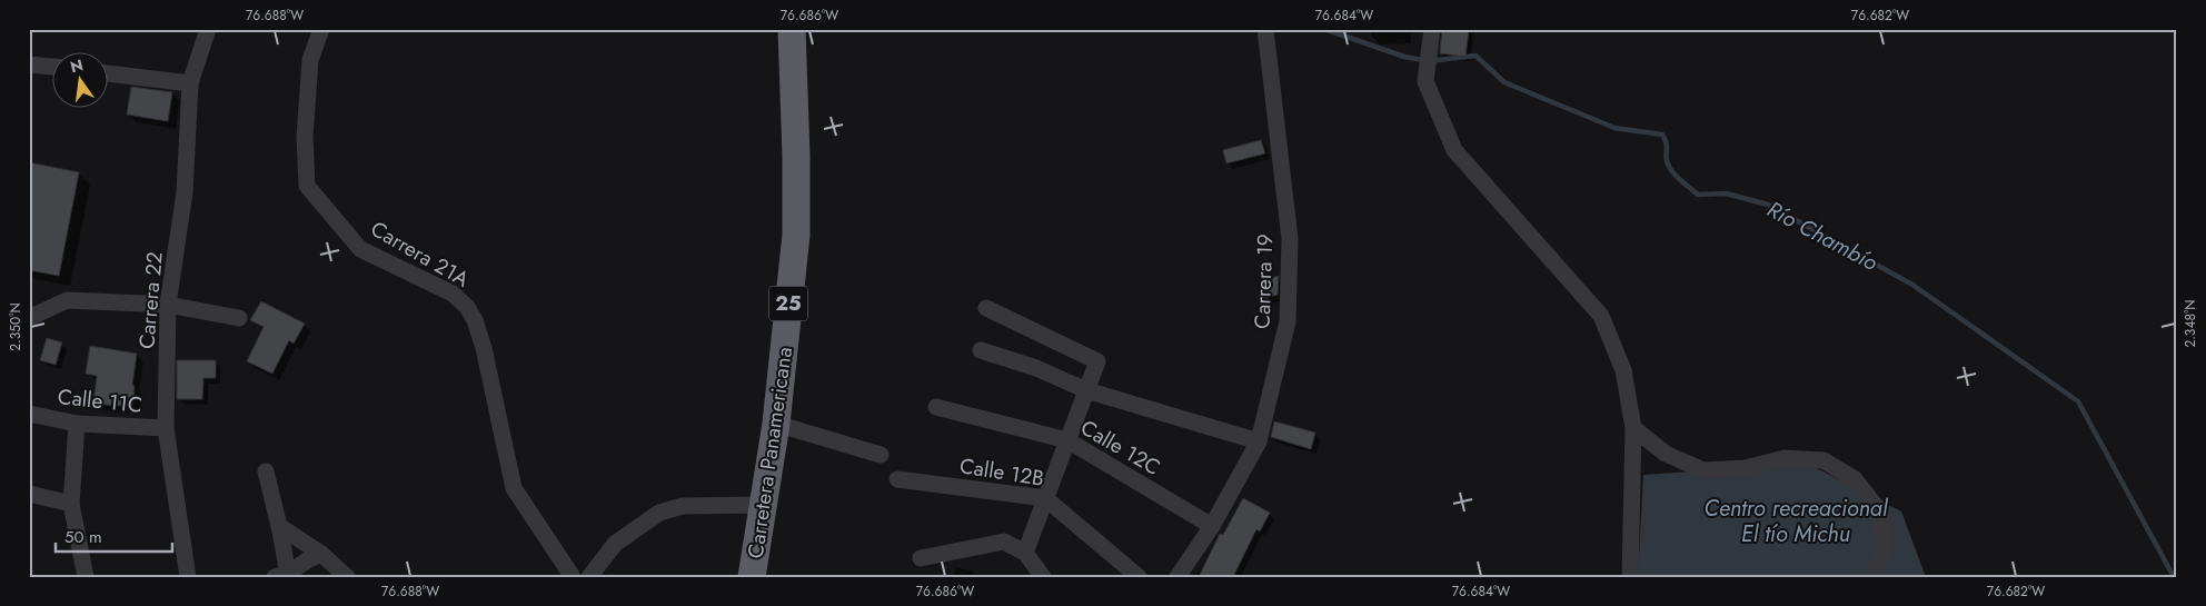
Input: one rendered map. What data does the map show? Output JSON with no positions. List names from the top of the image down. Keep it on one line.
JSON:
{"streets":{"highway":["25","Carretera Panamericana"],"street":["Carrera 21A","Carrera 19","Carrera 22","Calle 11C","Calle 12C","Calle 12B"]},"crossings":[["Carrera 19","Calle 12C"],["Carrera 22","Calle 11C"]],"water":["Río Chambío","Centro recreacional El tío Michu"],"scale_bar":"50 m","north":"top","coordinates":["76.688°W","76.686°W","76.684°W","76.682°W","2.348°N","2.350°N"]}
